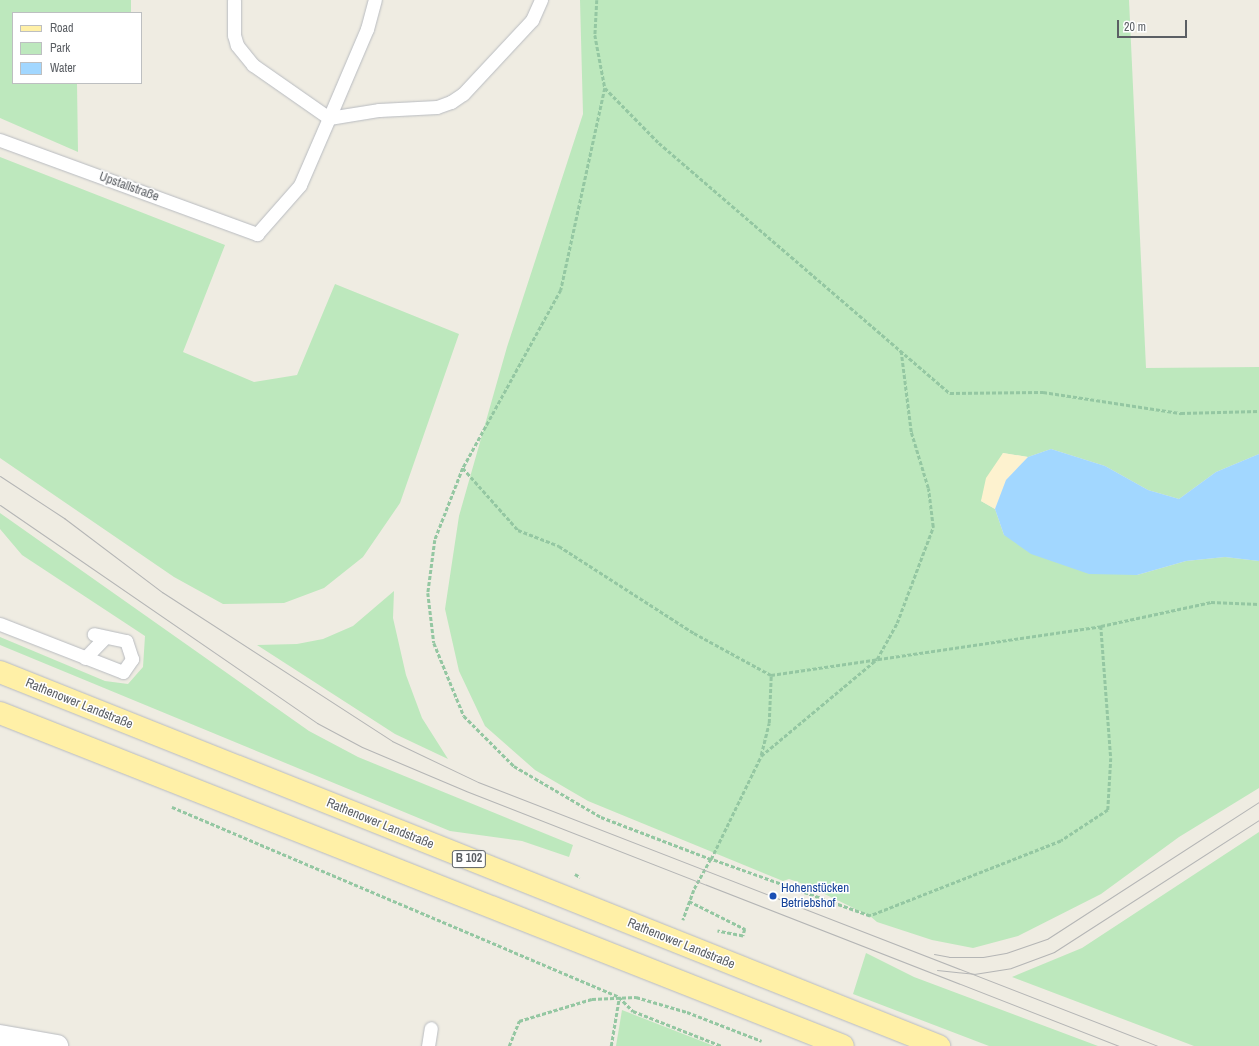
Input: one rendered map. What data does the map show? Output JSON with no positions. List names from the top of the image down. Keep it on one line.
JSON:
{"streets":{"main road":["Rathenower Landstraße","B 102"],"lane":["Upstallstraße"]},"places":["Hohenstücken Betriebshof"],"legend":["Road","Park","Water"],"scale_bar":"20 m"}
